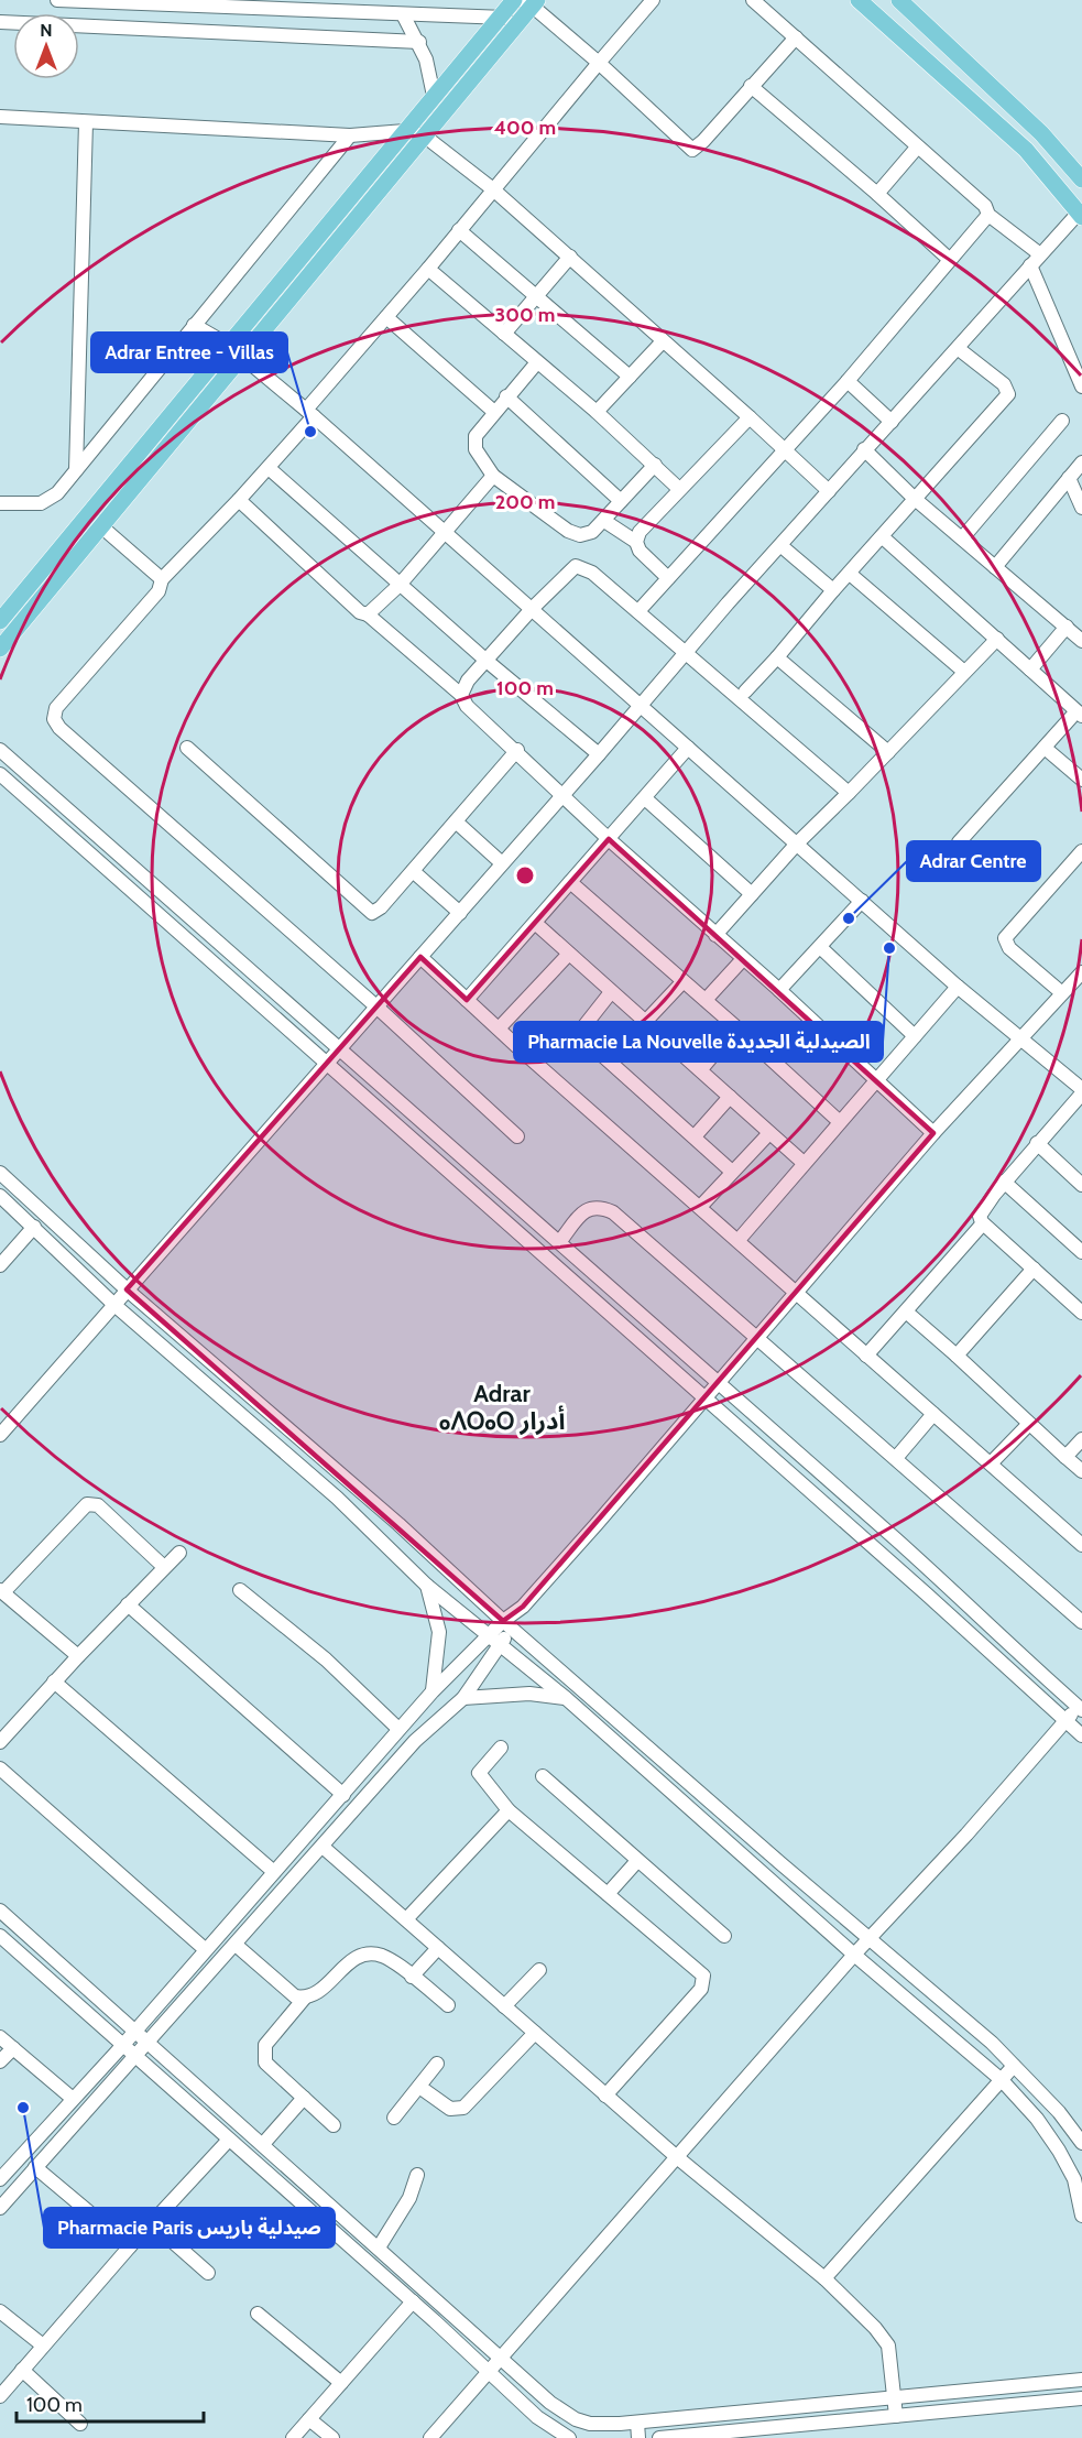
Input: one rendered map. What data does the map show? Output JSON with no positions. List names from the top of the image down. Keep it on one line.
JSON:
{"districts":["Adrar ⴰⴷⵔⴰⵔ أدرار"],"places":["Adrar Entree - Villas","Adrar Centre","Pharmacie La Nouvelle الصيدلية الجديدة","Pharmacie Paris صيدلية باريس"],"scale_bar":"100 m","north":"top","rings":["400 m","300 m","200 m","100 m"]}
